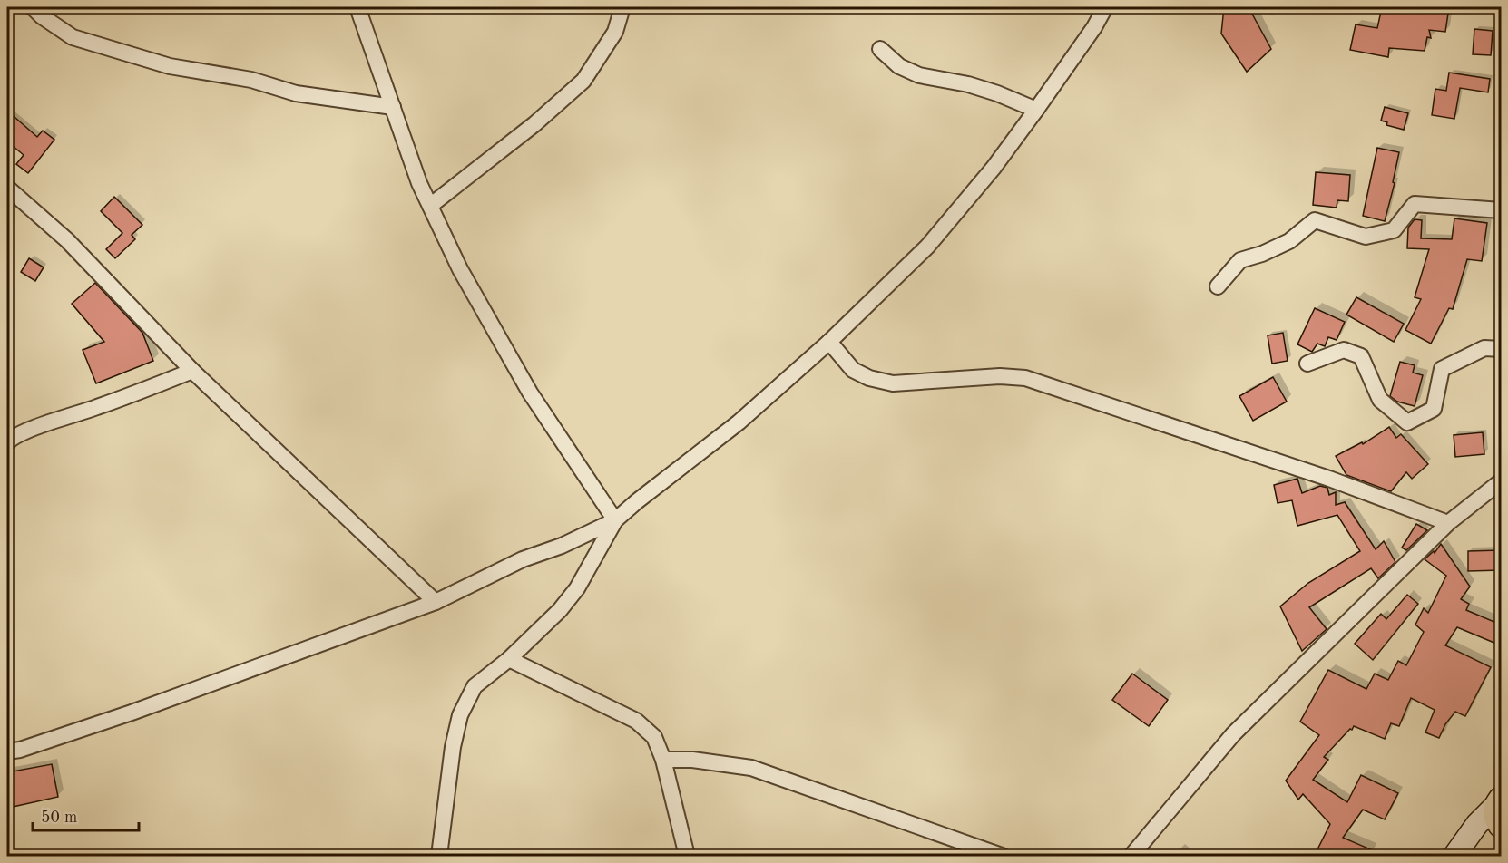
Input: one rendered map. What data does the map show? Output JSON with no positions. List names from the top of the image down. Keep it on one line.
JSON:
{"scale_bar":"50 m"}
